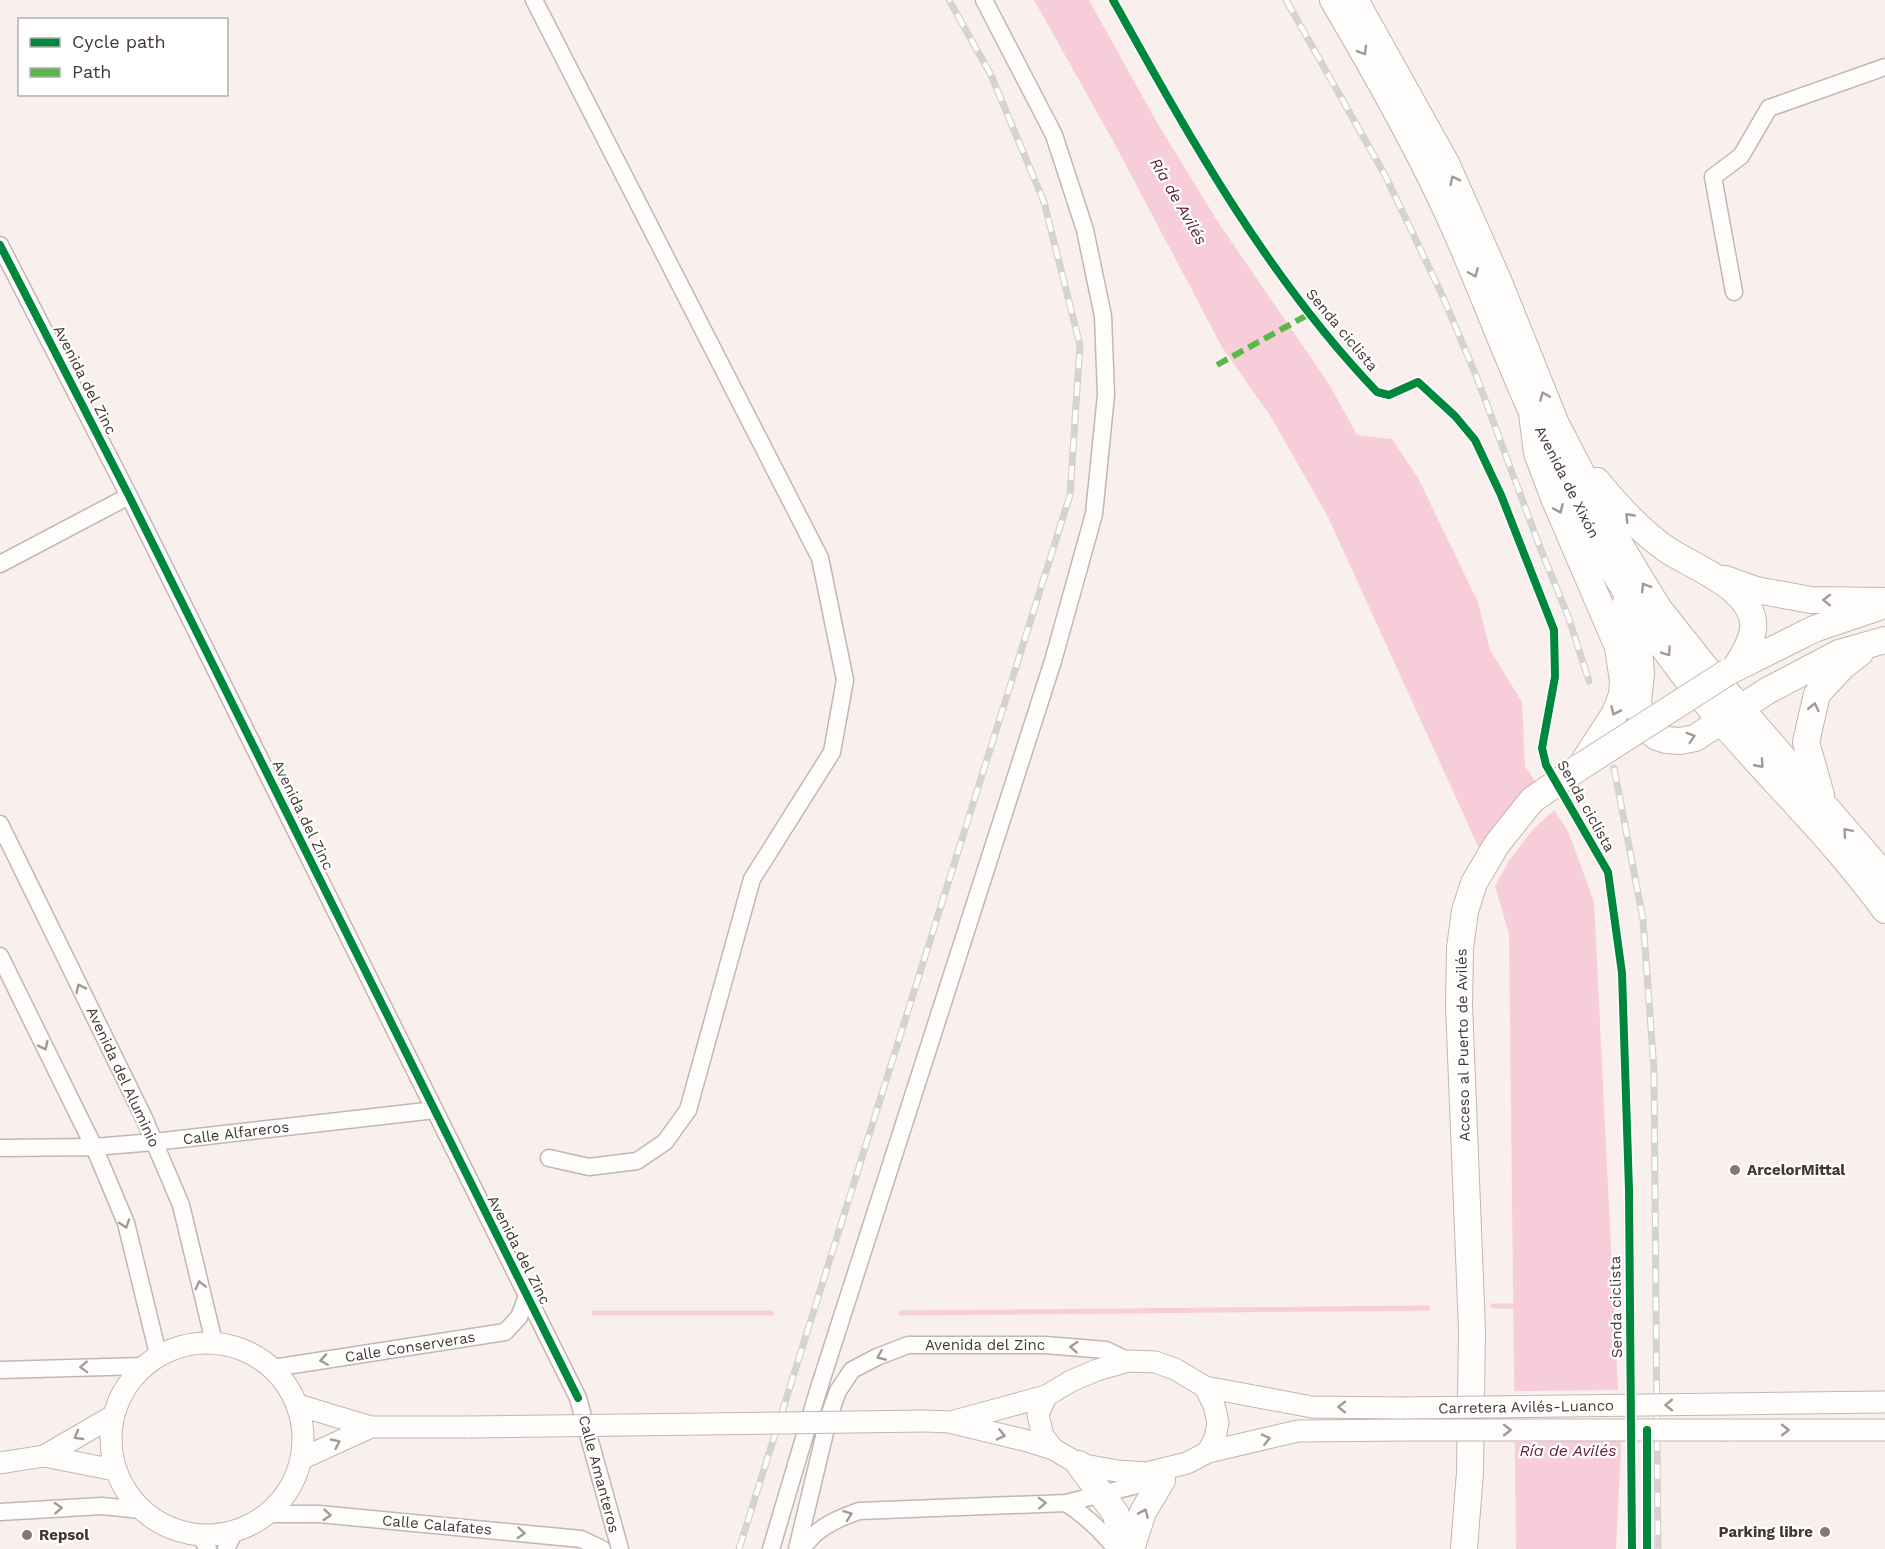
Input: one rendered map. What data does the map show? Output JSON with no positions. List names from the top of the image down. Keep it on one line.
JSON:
{"streets":{"highway":["Avenida de Xixón","Acceso al Puerto de Avilés"],"main road":["Carretera Avilés-Luanco"],"street":["Avenida del Zinc","Avenida del Aluminio","Calle Alfareros","Calle Conserveras","Calle Amanteros","Calle Calafates"],"cycle path":["Senda ciclista"]},"crossings":[["Avenida del Zinc","Calle Alfareros"],["Avenida del Zinc","Calle Conserveras"],["Avenida del Zinc","Carretera Avilés-Luanco"],["Avenida del Zinc","Calle Amanteros"],["Avenida del Aluminio","Calle Alfareros"],["Avenida del Aluminio","Calle Conserveras"],["Avenida del Aluminio","Calle Calafates"],["Calle Conserveras","Calle Calafates"]],"one_way":["Calle Conserveras","Calle Calafates"],"water":["Ría de Avilés"],"places":["ArcelorMittal","Parking libre","Repsol"],"legend":["Cycle path","Path"]}
